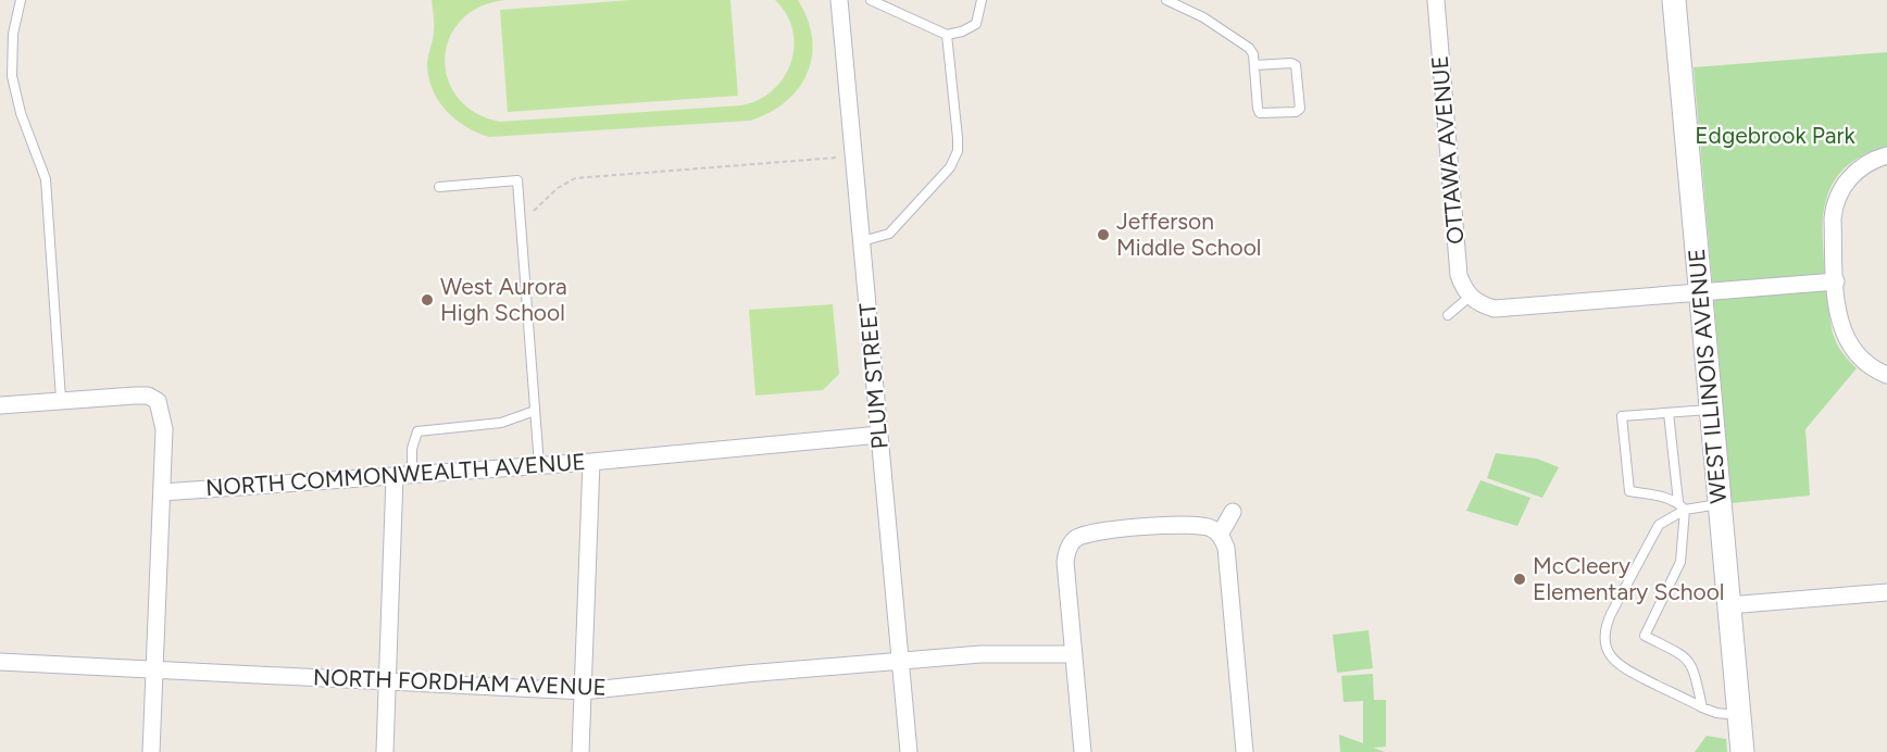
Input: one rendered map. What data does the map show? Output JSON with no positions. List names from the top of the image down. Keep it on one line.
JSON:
{"streets":{"main road":["WEST ILLINOIS AVENUE"],"street":["OTTAWA AVENUE","PLUM STREET","NORTH COMMONWEALTH AVENUE","NORTH FORDHAM AVENUE"]},"crossings":[["PLUM STREET","NORTH COMMONWEALTH AVENUE"],["PLUM STREET","NORTH FORDHAM AVENUE"]],"parks":["Edgebrook Park"],"places":["Jefferson Middle School","West Aurora High School","McCleery Elementary School"]}
